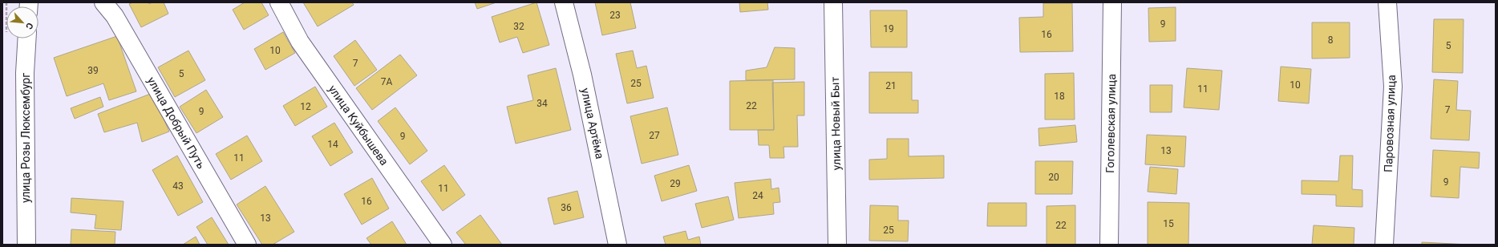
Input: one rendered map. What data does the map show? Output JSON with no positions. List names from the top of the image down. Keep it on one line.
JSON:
{"streets":{"street":["улица Добрый Путь","улица Артёма","улица Новый Быт","Гоголевская улица","Паровозная улица","улица Куйбышева","улица Розы Люксембург"]},"house_numbers":["23","9","32","19","16","8","5","10","7","39","5","7А","25","10","21","11","18","34","22","12","7","9","27","9","14","13","11","20","9","29","43","11","24","16","36","13","15","22","25"],"north":"bottom right"}
